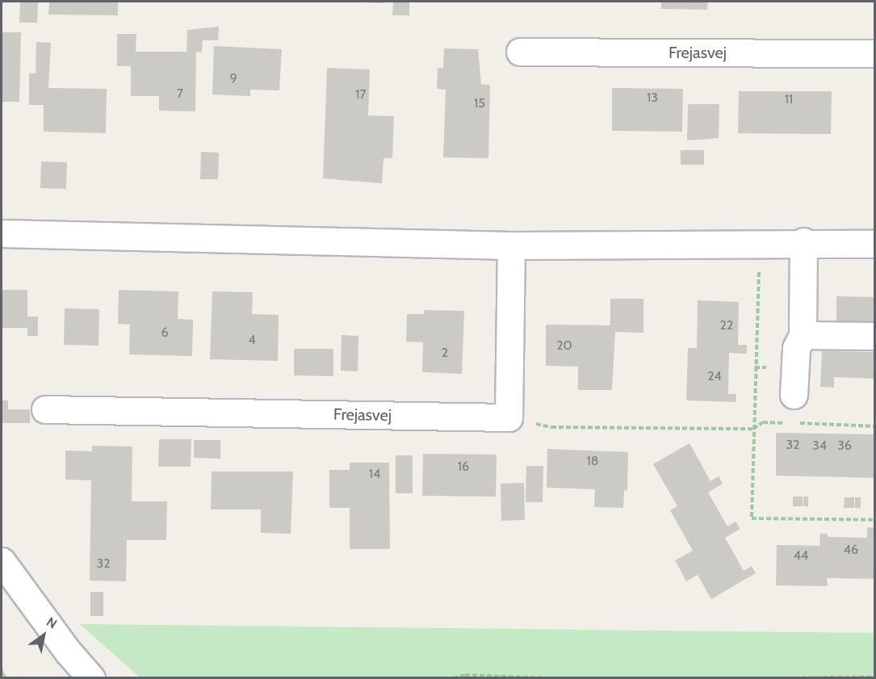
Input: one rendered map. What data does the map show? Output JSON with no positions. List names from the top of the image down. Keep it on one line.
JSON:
{"streets":{"street":["Frejasvej"]},"house_numbers":["9","7","17","13","11","15","22","6","4","20","2","24","32","34","36","18","16","14","46","44","32"],"north":"top right"}
